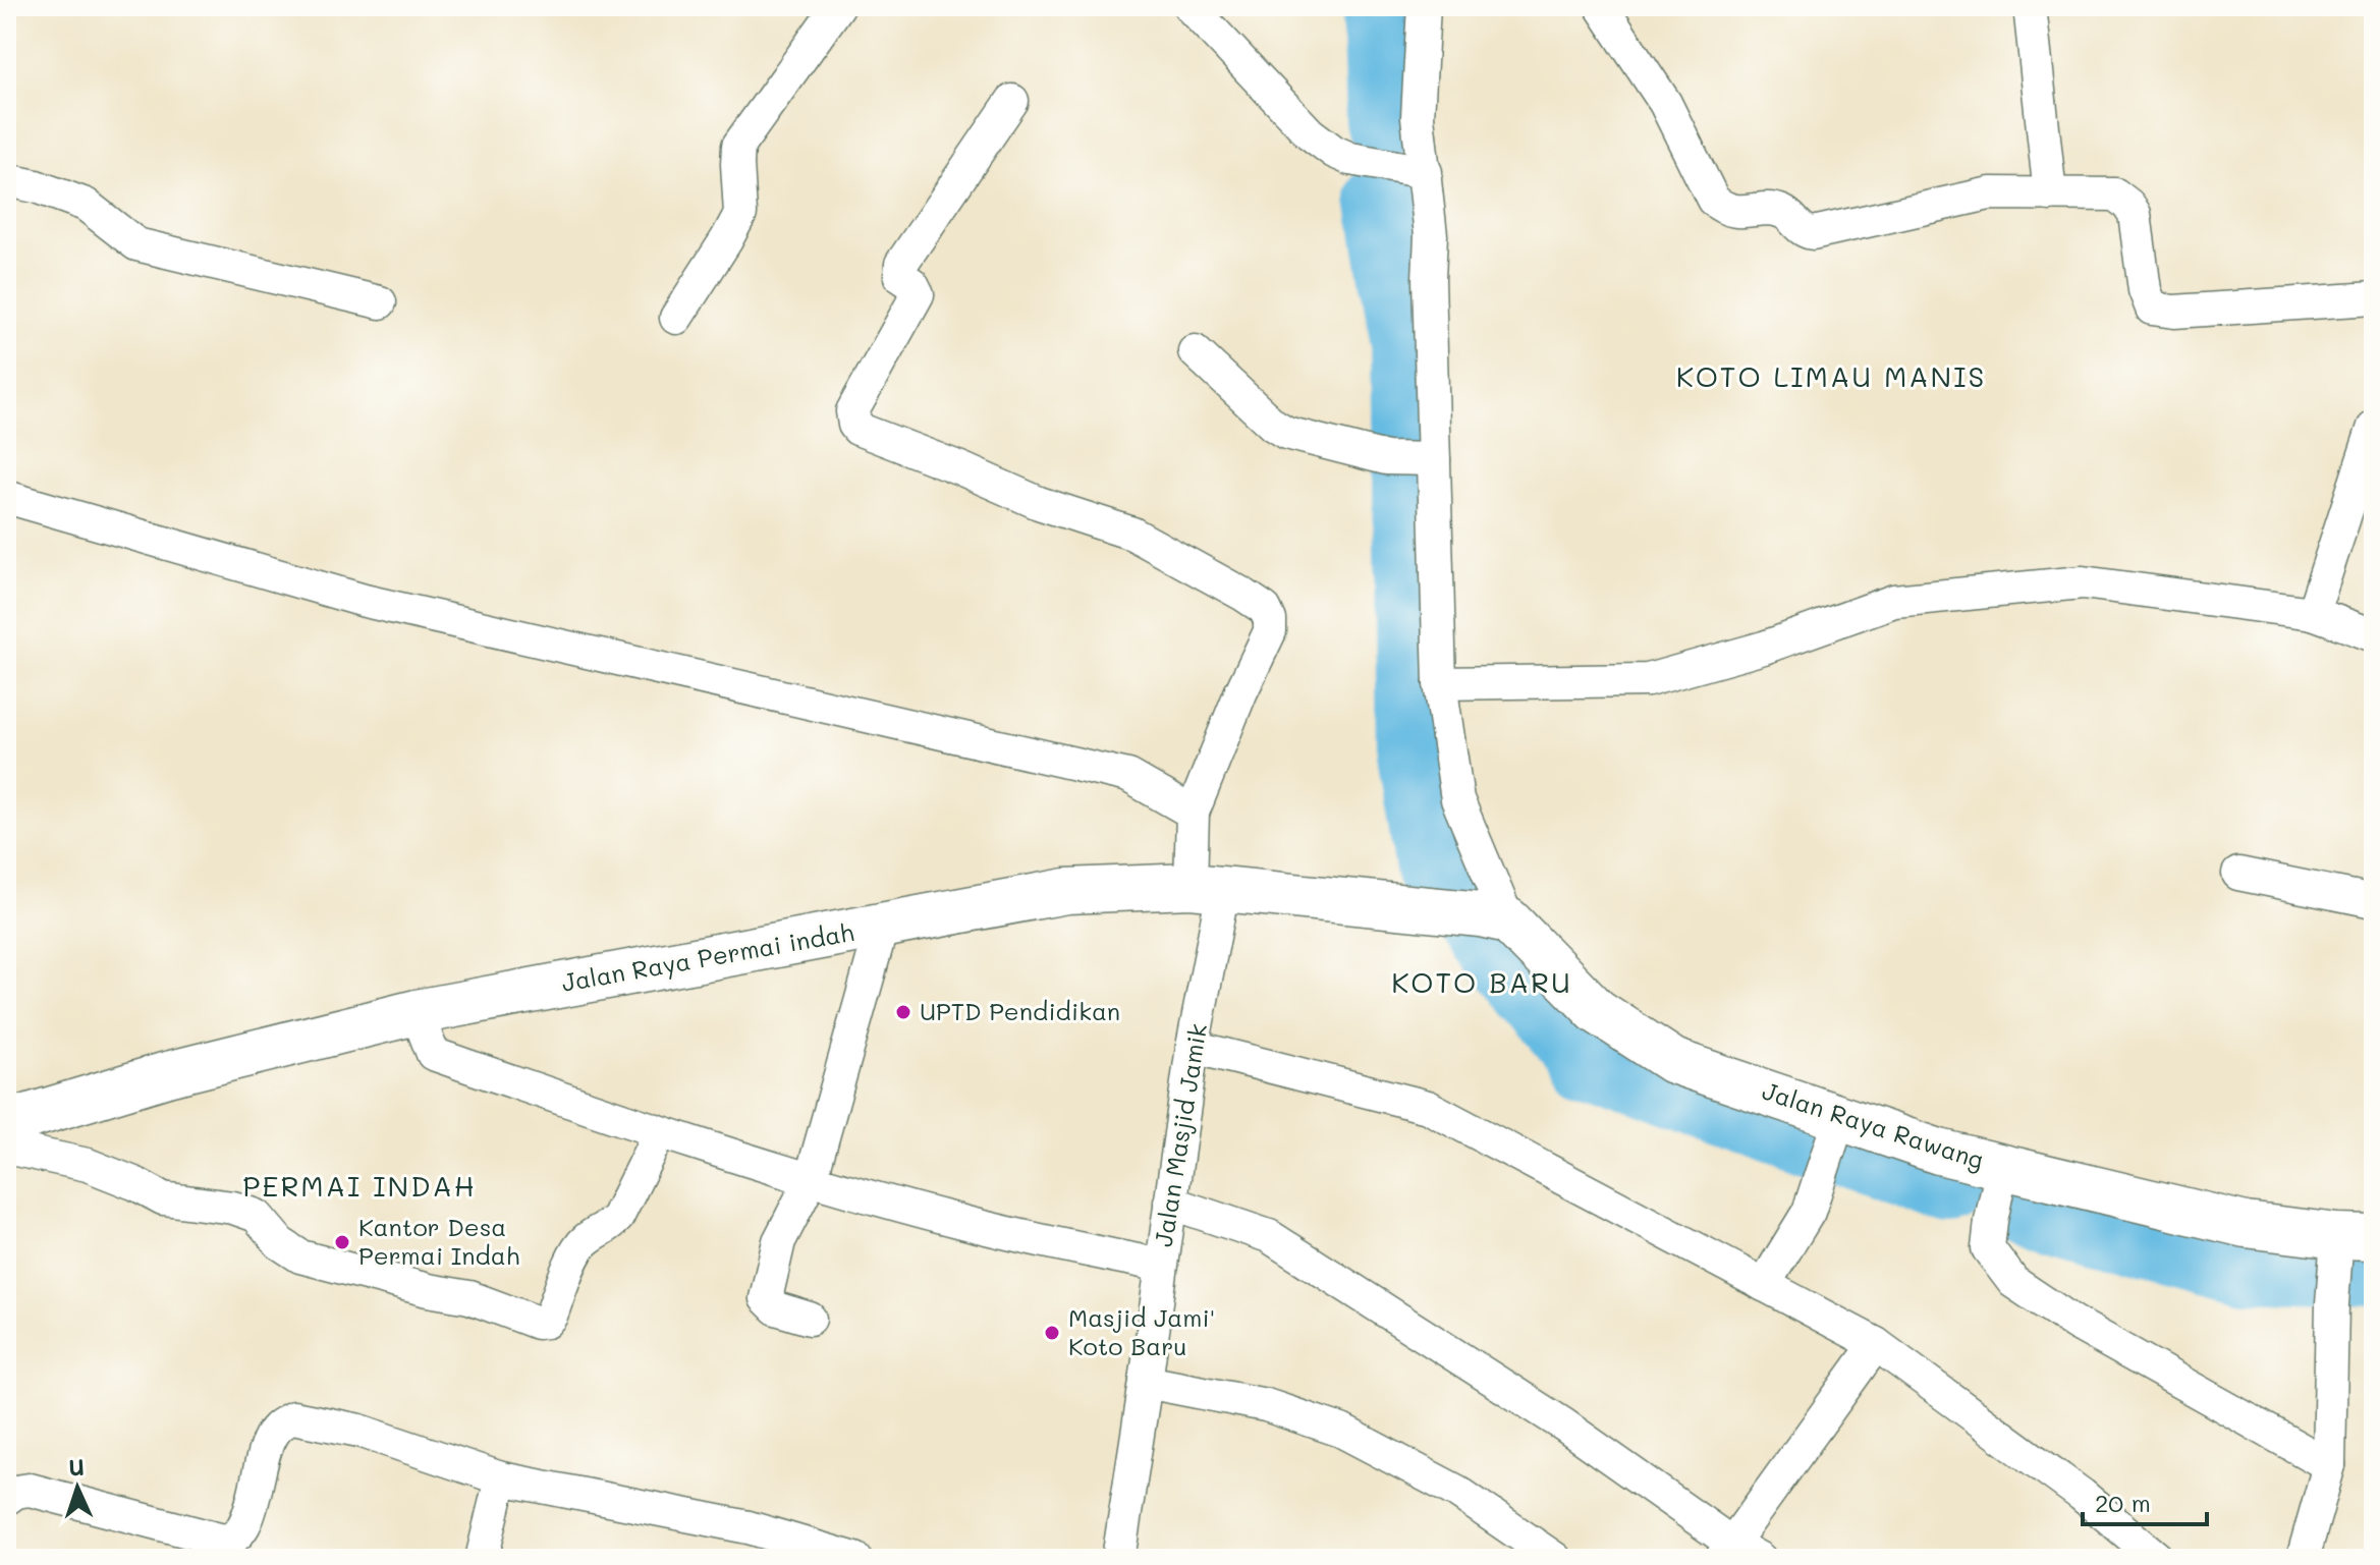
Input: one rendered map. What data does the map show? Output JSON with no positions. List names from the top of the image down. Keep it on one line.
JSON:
{"streets":{"main road":["Jalan Raya Permai indah","Jalan Raya Rawang"],"street":["Jalan Masjid Jamik"]},"crossings":[["Jalan Raya Permai indah","Jalan Raya Rawang"],["Jalan Raya Permai indah","Jalan Masjid Jamik"]],"districts":["KOTO LIMAU MANIS","KOTO BARU","PERMAI INDAH"],"places":["UPTD Pendidikan","Kantor Desa Permai Indah","Masjid Jami' Koto Baru"],"scale_bar":"20 m","north":"top"}
